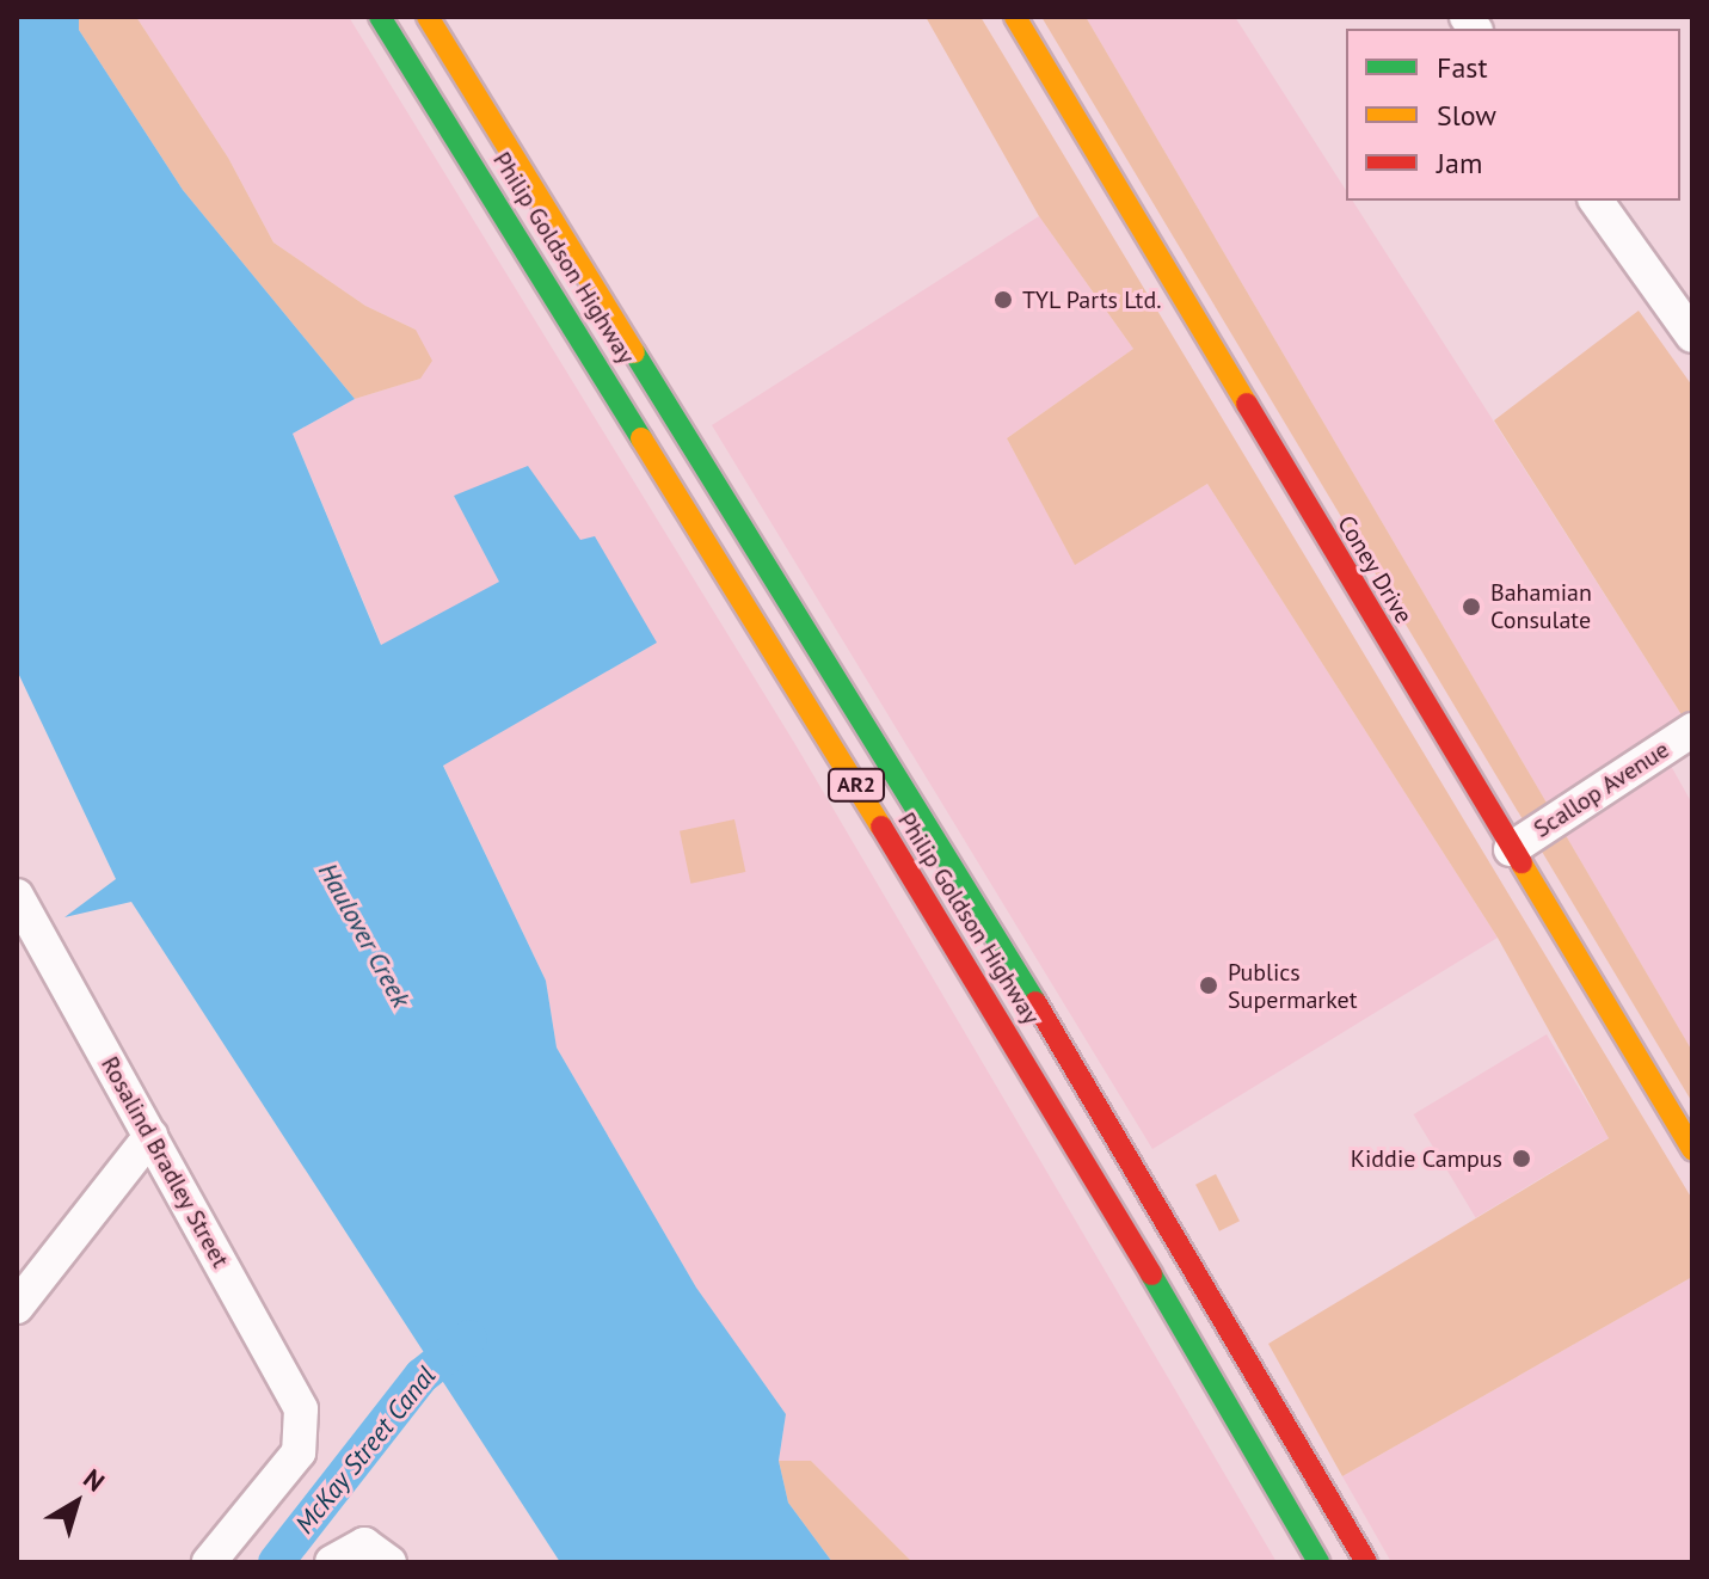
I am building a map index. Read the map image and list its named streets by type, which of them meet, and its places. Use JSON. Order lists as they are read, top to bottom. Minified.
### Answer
{"streets":{"main road":["Philip Goldson Highway","Coney Drive","AR2"],"street":["Scallop Avenue","Rosalind Bradley Street"]},"crossings":[["Coney Drive","Scallop Avenue"]],"water":["Haulover Creek","McKay Street Canal"],"places":["TYL Parts Ltd.","Bahamian Consulate","Publics Supermarket","Kiddie Campus"],"legend":["Fast","Slow","Jam"],"north":"top right"}
